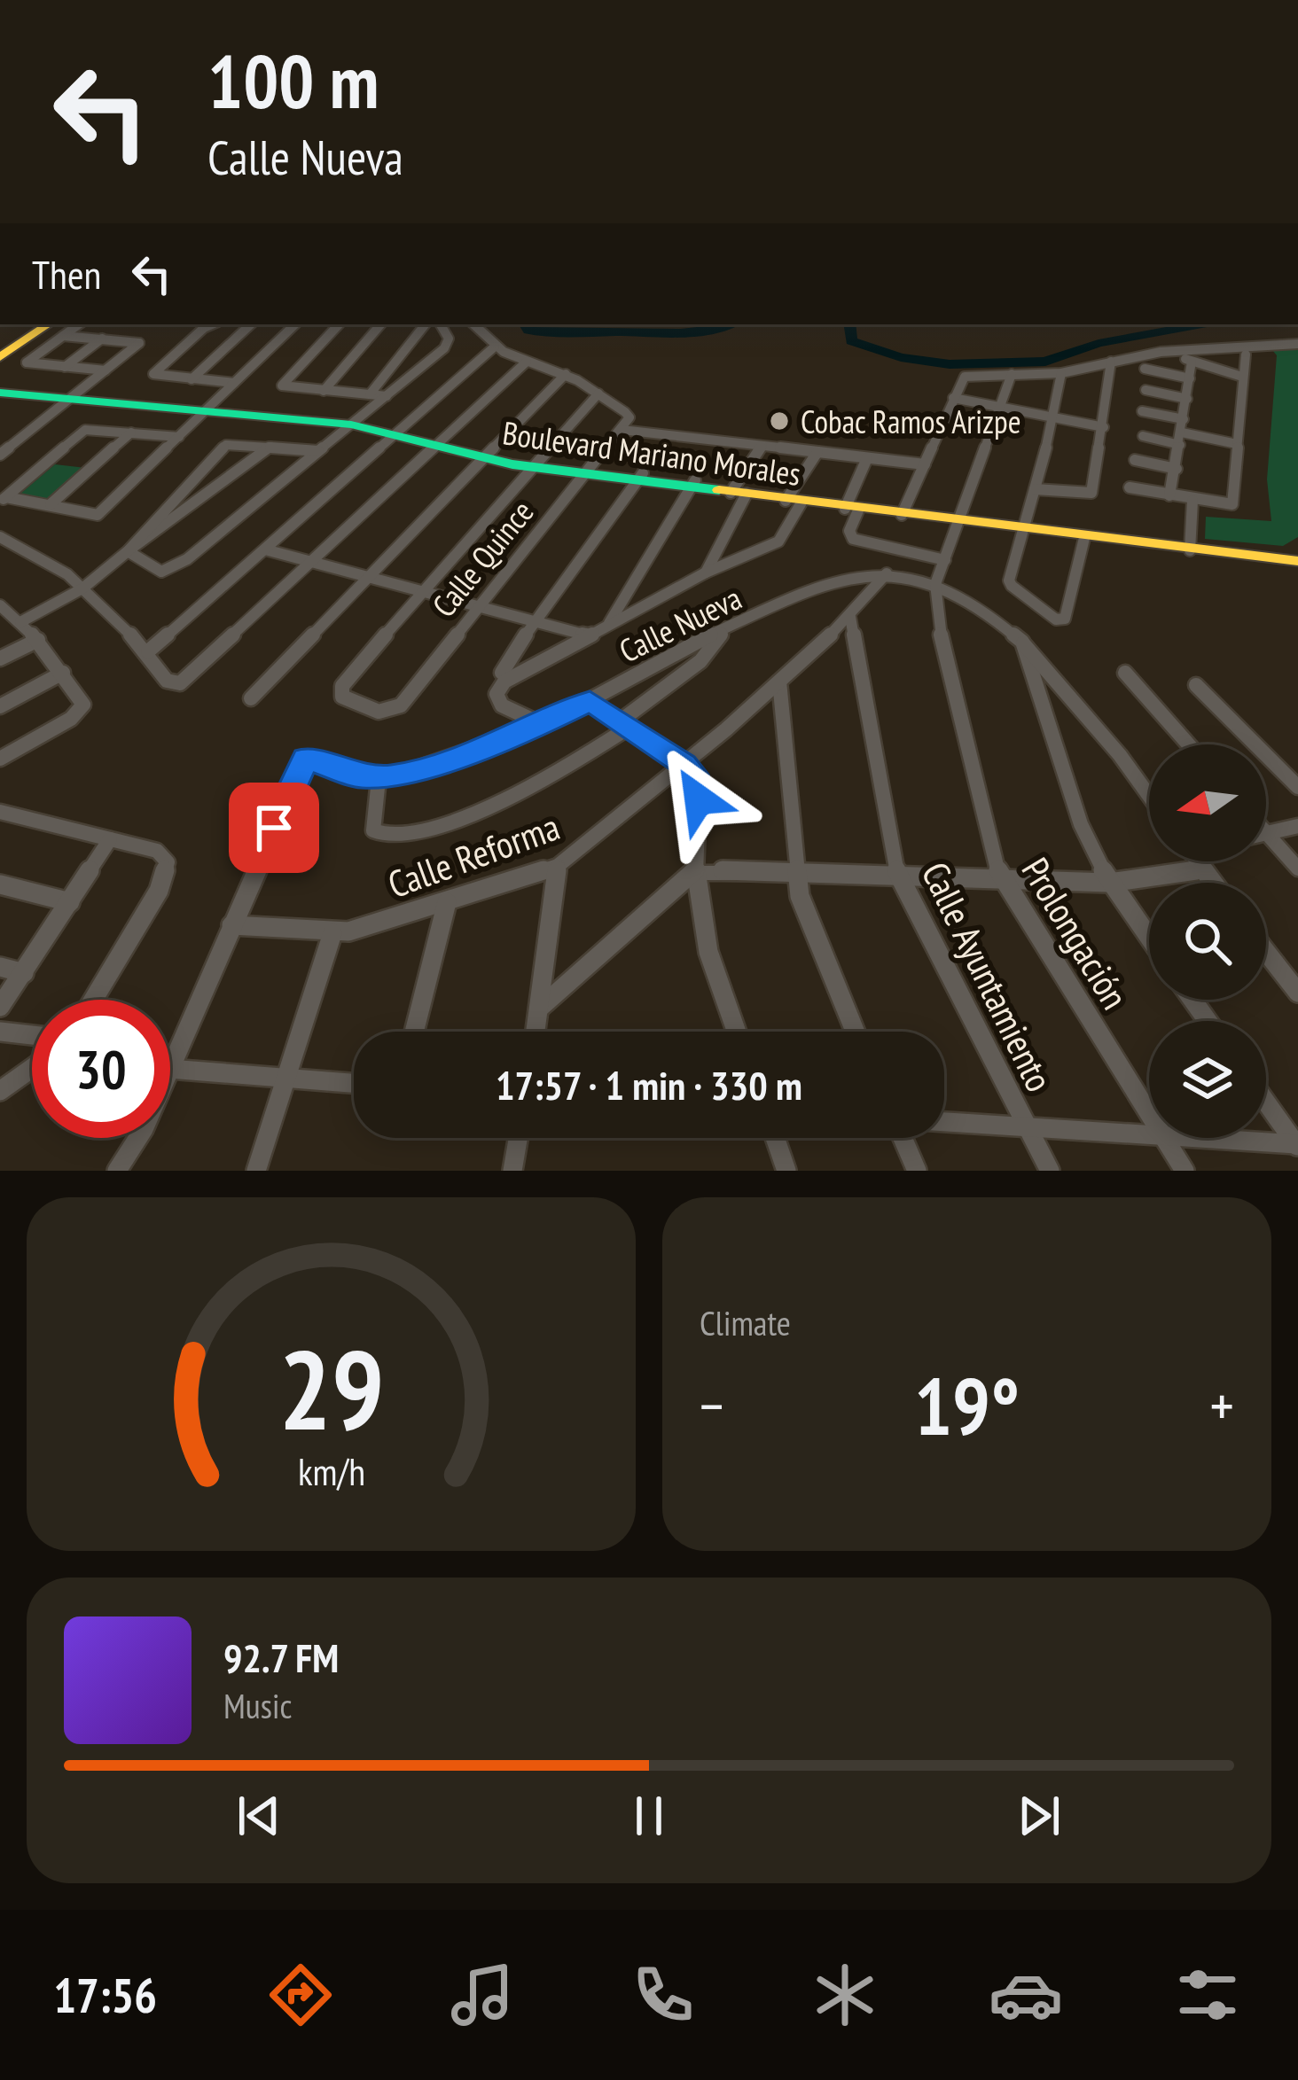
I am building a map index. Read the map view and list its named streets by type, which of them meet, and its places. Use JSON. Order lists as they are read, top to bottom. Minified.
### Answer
{"streets":{"street":["Boulevard Mariano Morales","Calle Quince","Calle Nueva","Calle Reforma","Prolongación","Calle Ayuntamiento"]},"crossings":[["Boulevard Mariano Morales","Calle Quince"],["Calle Nueva","Calle Reforma"],["Calle Nueva","Prolongación"],["Calle Reforma","Calle Ayuntamiento"]],"places":["Cobac Ramos Arizpe"],"north":"left","page":{"turn":["100 m","Calle Nueva"],"then":"Then","limit":"30","trip":"17:57 · 1 min · 330 m","tile":"Climate","heat":["−","19°","+"],"song":["92.7 FM","Music"],"tabs":"17:56","gauge":["29","km/h"]}}
